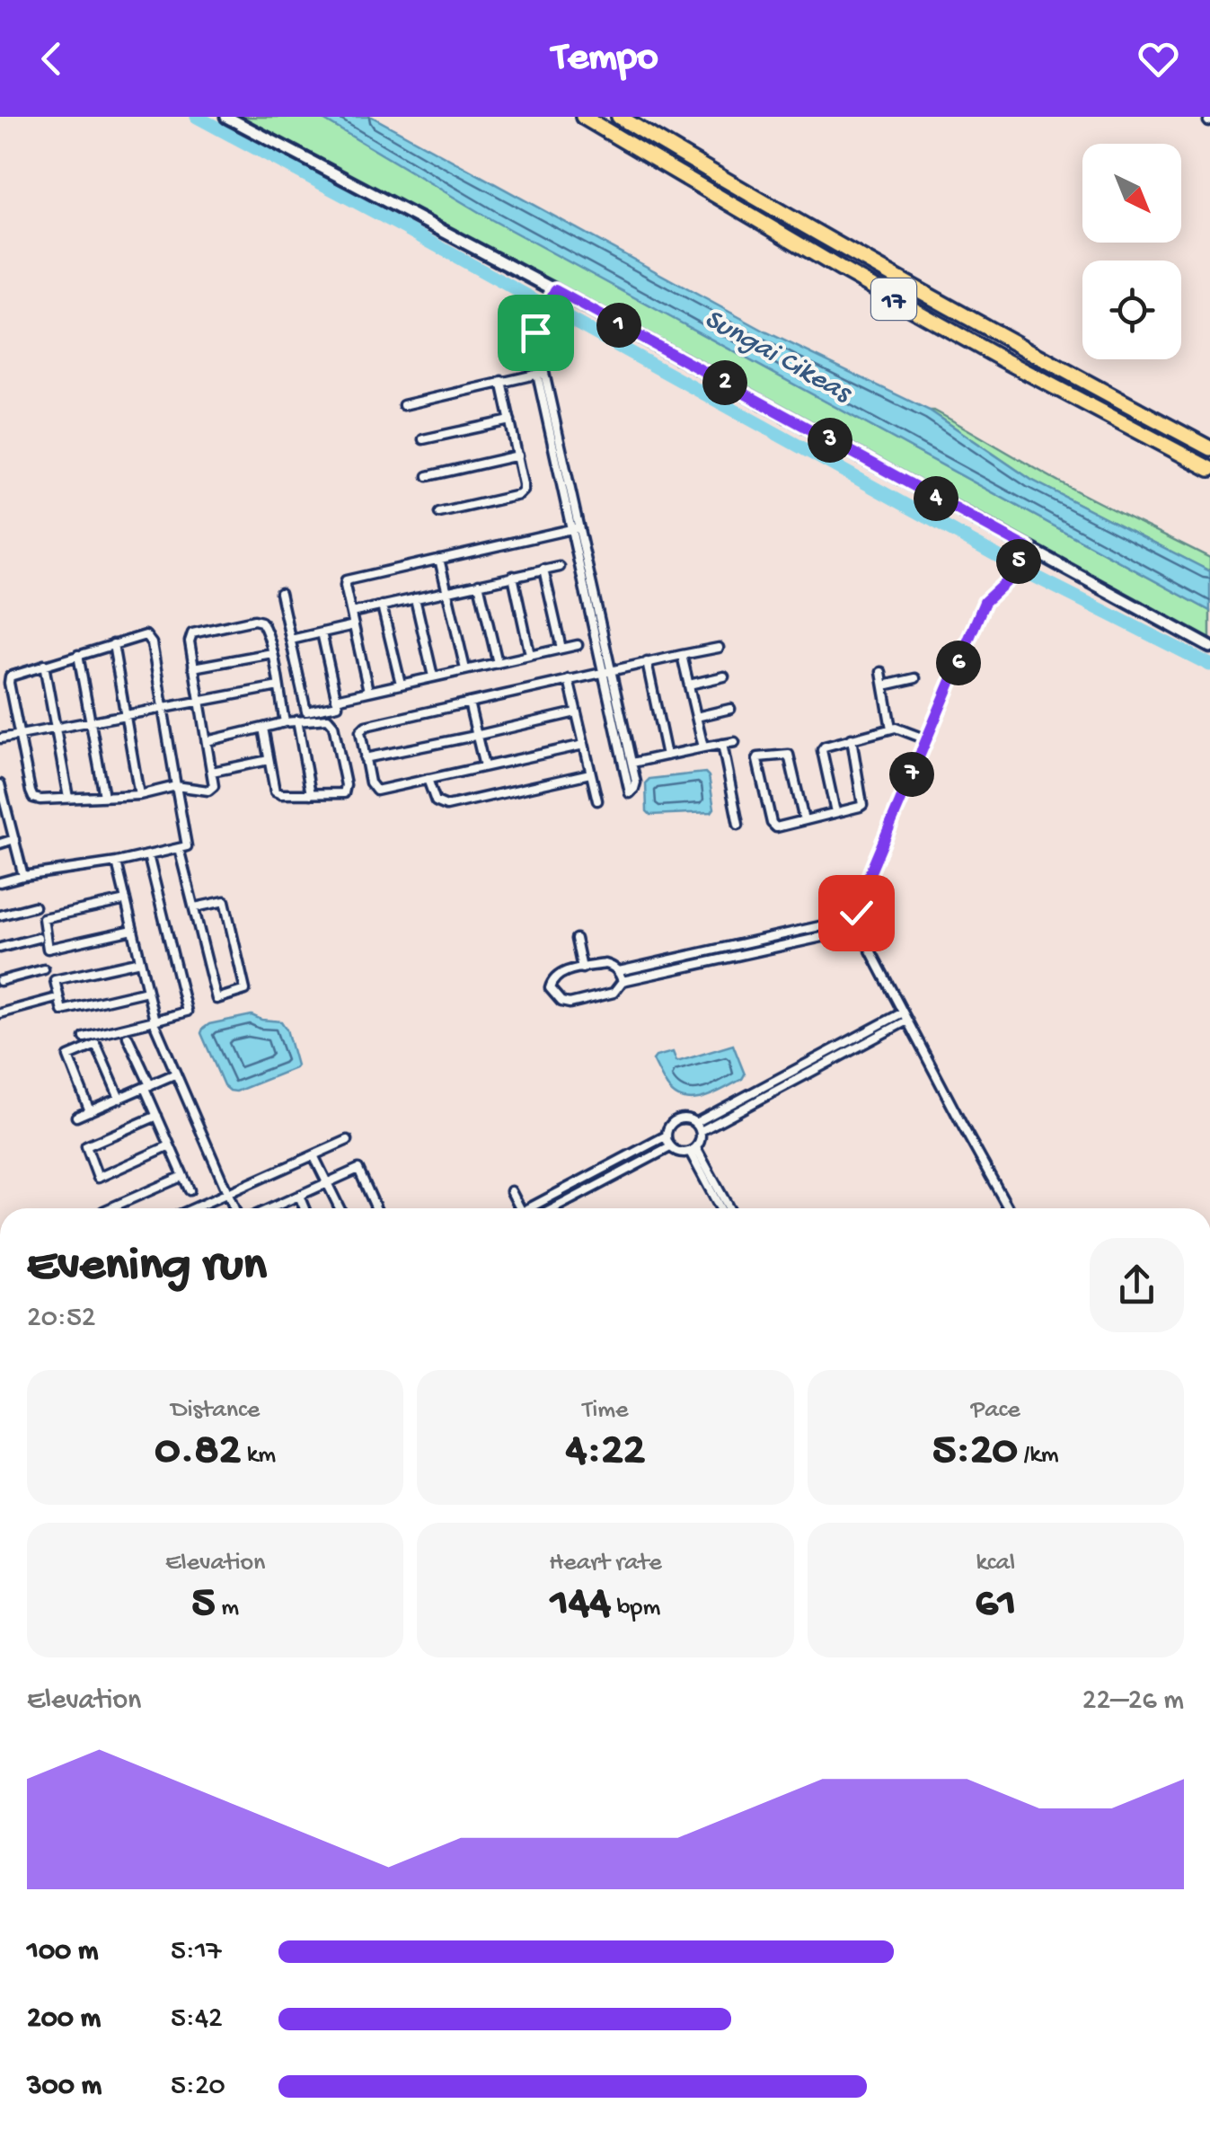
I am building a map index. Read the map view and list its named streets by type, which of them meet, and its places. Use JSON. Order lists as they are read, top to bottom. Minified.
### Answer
{"streets":{"highway":["17"]},"water":["Sungai Cikeas"],"north":"bottom right","page":{"header":"Tempo","pins":["1","2","3","4","5","6","7"],"heading":["Evening run","20:52"],"stats":[["Distance","0.82 km"],["Time","4:22"],["Pace","5:20 /km"],["Elevation","5 m"],["Heart rate","144 bpm"],["kcal","61"]],"chart":["Elevation","22–26 m"],"list":[{"name":"100 m","note":"5:17"},{"name":"200 m","note":"5:42"},{"name":"300 m","note":"5:20"}]}}
